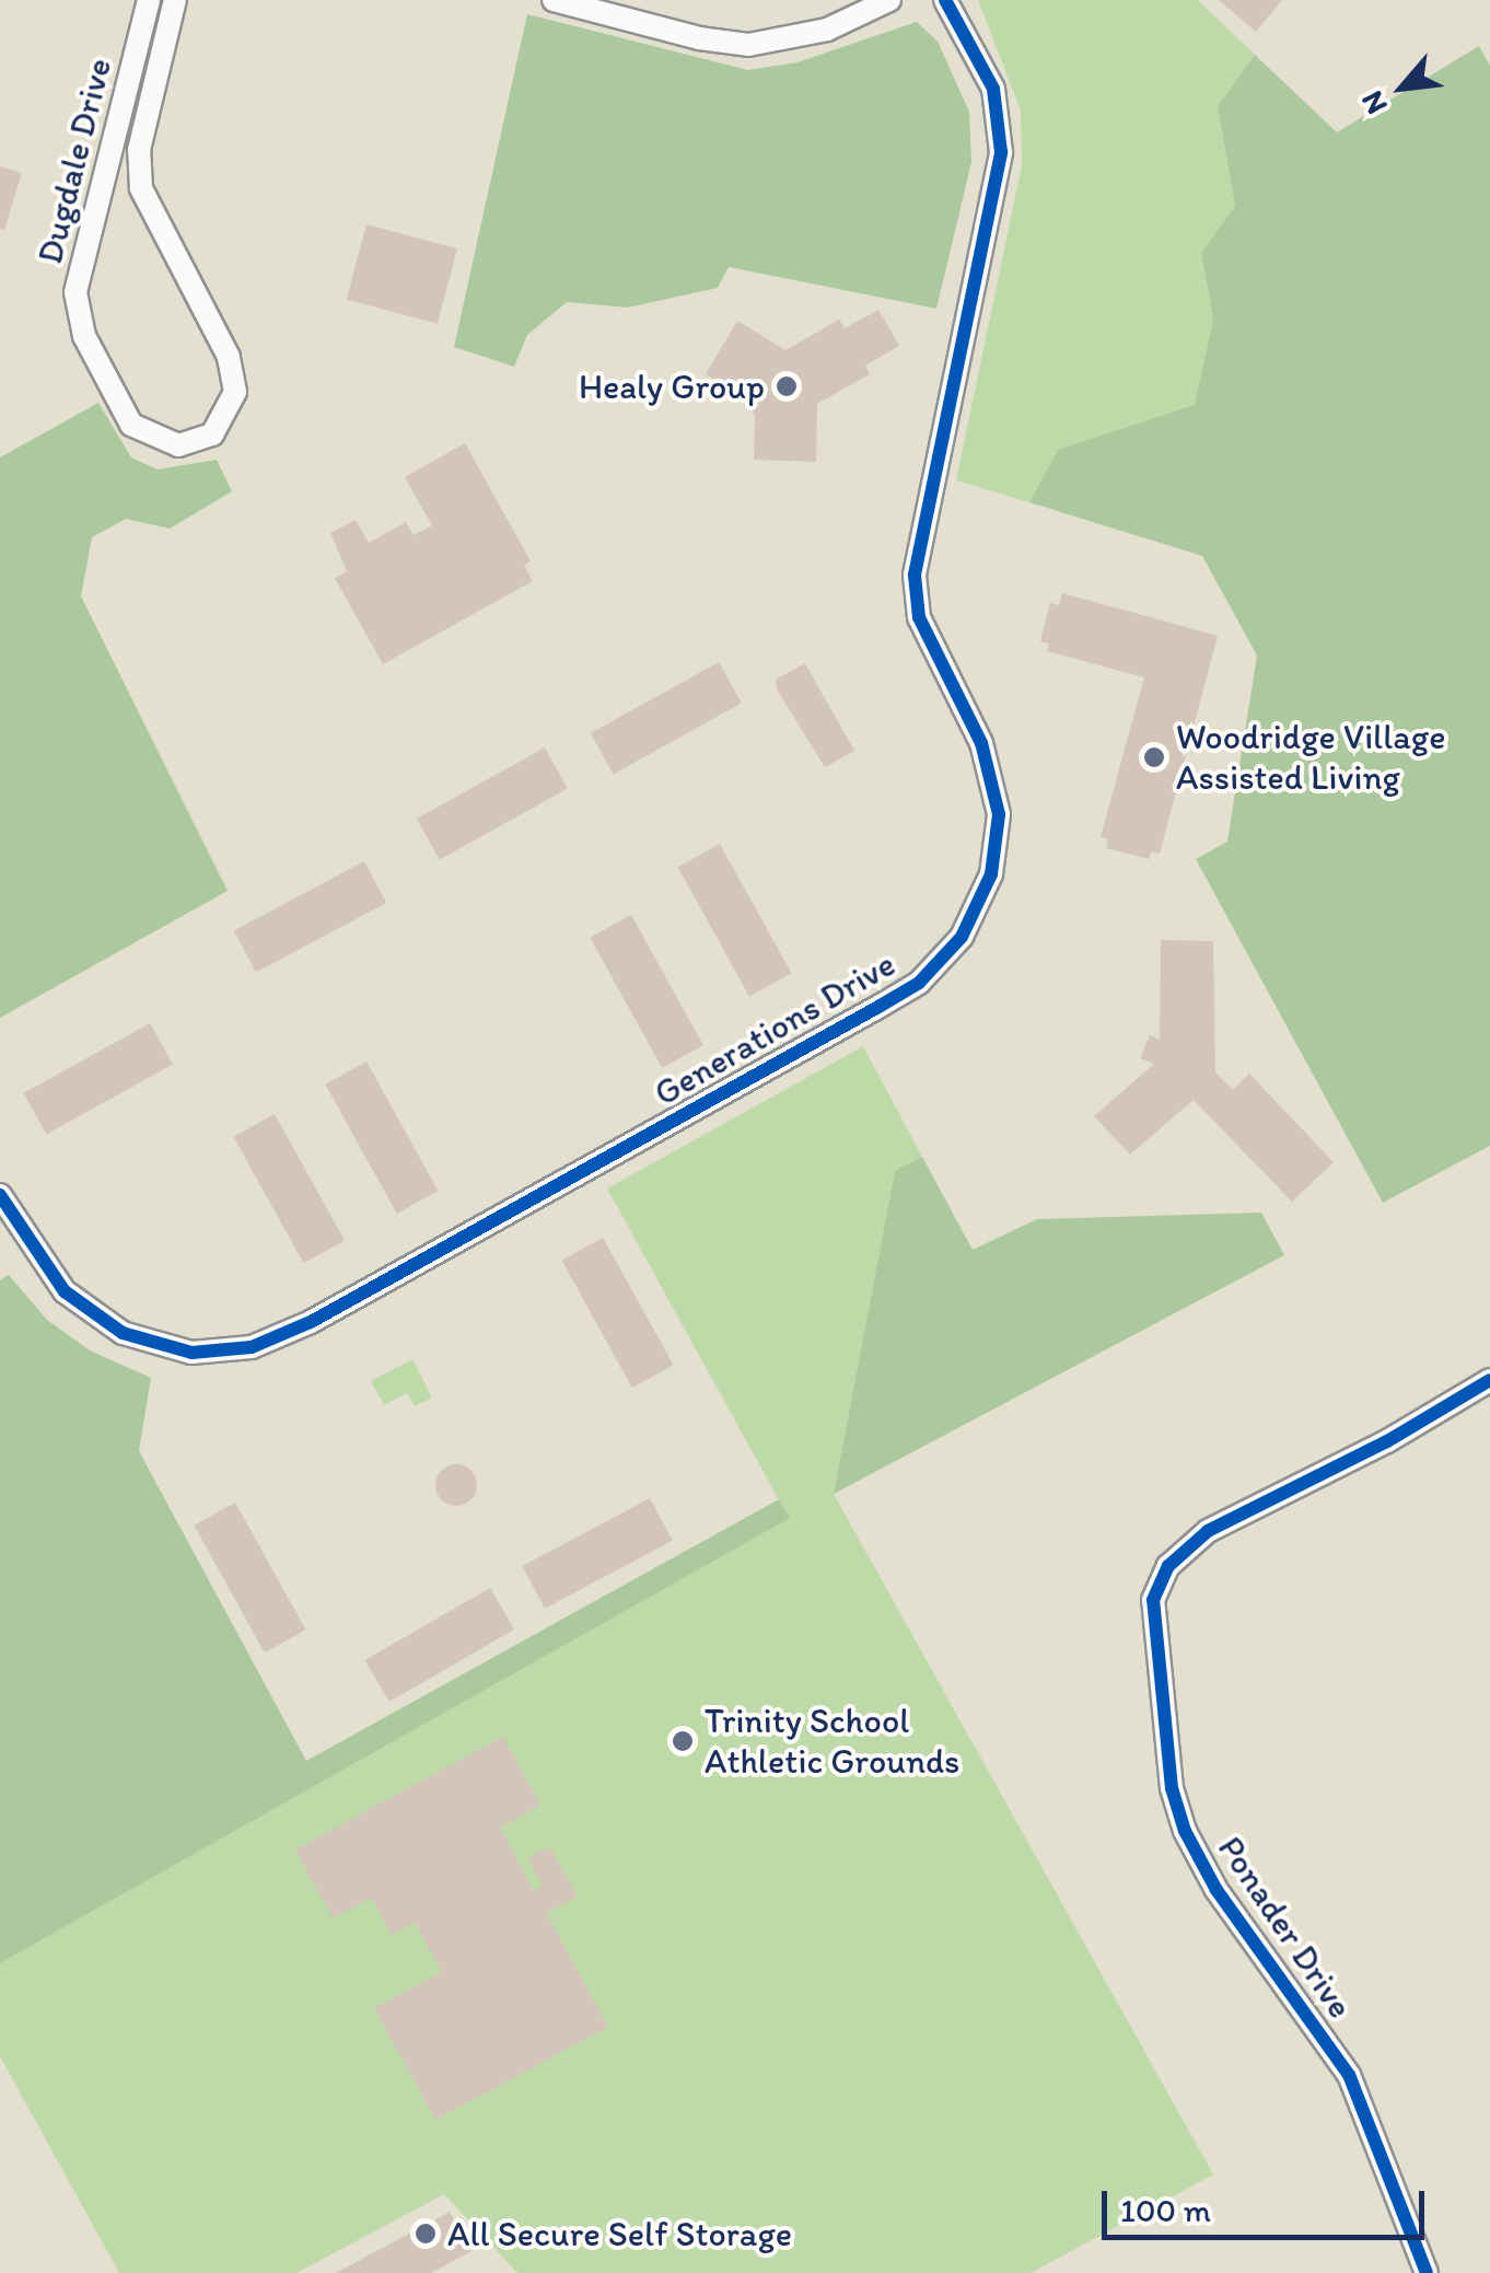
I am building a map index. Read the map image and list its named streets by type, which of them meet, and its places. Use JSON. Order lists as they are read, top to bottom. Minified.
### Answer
{"streets":{"street":["Dugdale Drive","Generations Drive","Ponader Drive"]},"places":["Healy Group","Woodridge Village Assisted Living","Trinity School Athletic Grounds","All Secure Self Storage"],"scale_bar":"100 m","north":"bottom left"}
